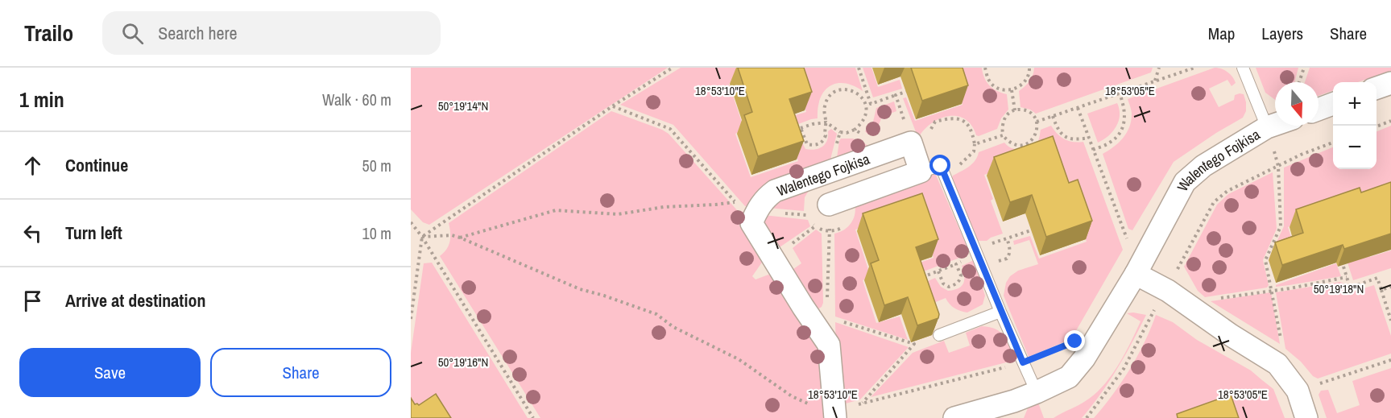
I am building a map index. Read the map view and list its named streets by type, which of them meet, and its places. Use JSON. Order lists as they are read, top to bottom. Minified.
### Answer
{"streets":{"street":["Walentego Fojkisa"]},"north":"bottom","page":{"header":"Trailo","search":"Search here","nav":["Map","Layers","Share"],"heading":["1 min","Walk · 60 m"],"map_buttons":["+","−"],"list":[["Continue","50 m"],["Turn left","10 m"],"Arrive at destination"],"buttons":["Save","Share"]},"coordinates":["18°53'10\"E","18°53'05\"E","50°19'14\"N","50°19'18\"N","50°19'16\"N"]}
